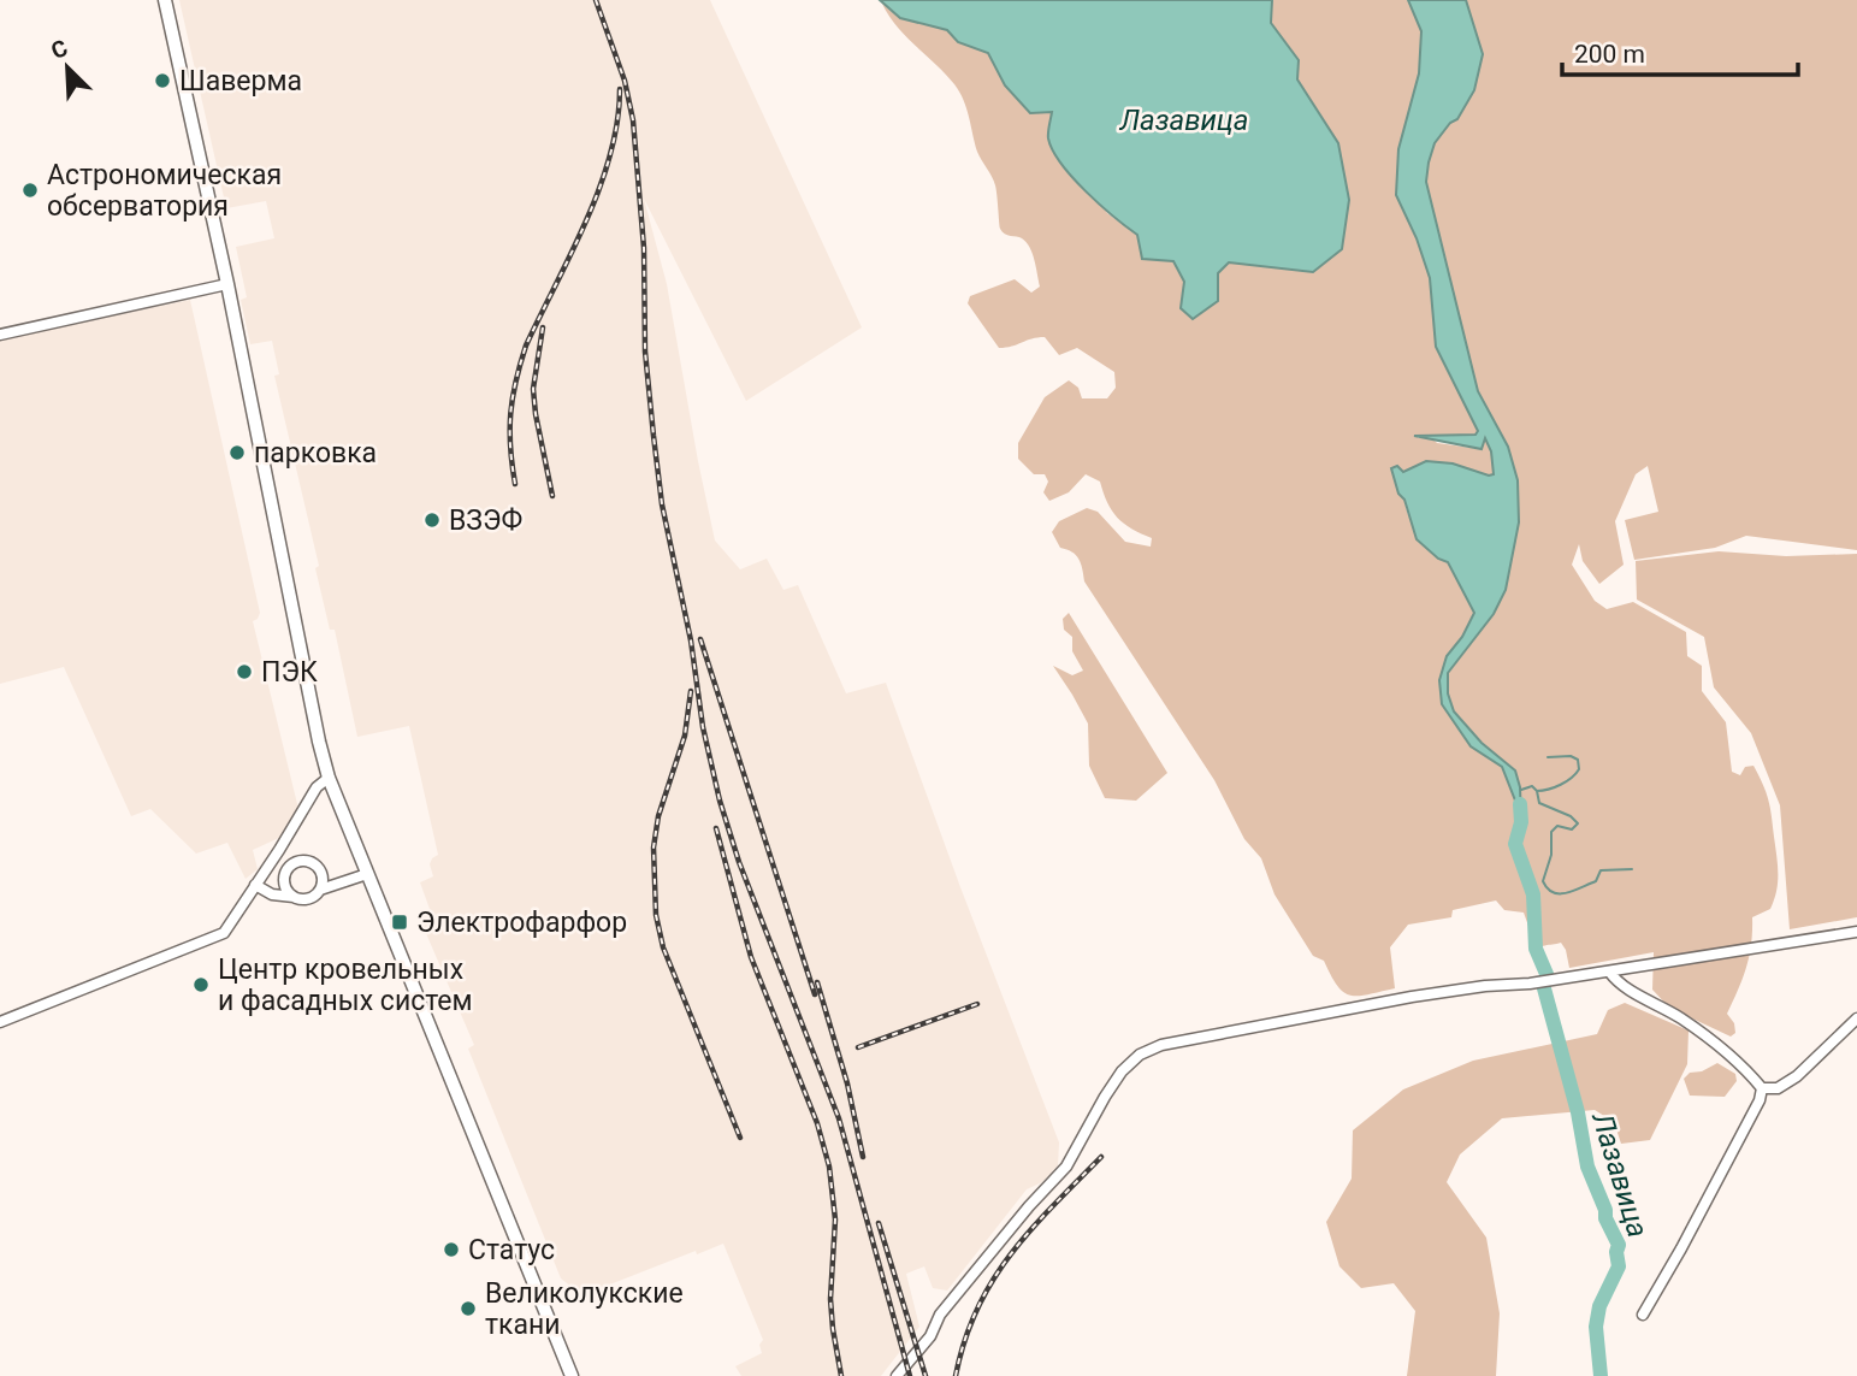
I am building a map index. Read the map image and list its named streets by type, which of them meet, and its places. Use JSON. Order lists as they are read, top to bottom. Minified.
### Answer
{"water":["Лазавица"],"places":{"other":["Шаверма","Aстрономическая обсерватория","парковка","ВЗЭФ","ПЭК","Центр кровельных и фасадных систем","Статус","Великолукские ткани"],"transit":["Электрофарфор"]},"scale_bar":"200 m","north":"top left"}
